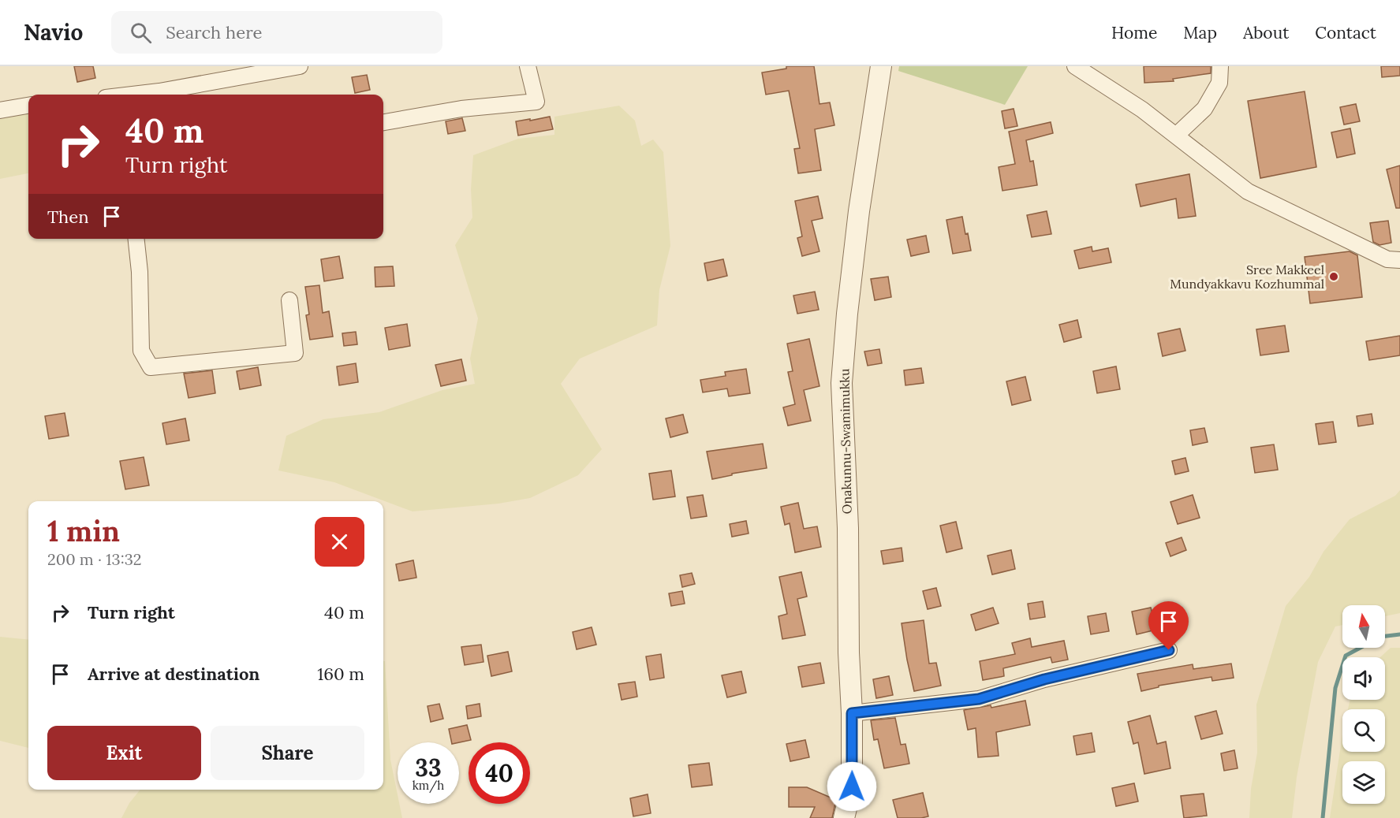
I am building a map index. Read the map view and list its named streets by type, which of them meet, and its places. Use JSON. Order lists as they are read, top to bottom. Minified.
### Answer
{"streets":{"street":["Onakunnu-Swamimukku"]},"places":["Sree Makkeel Mundyakkavu Kozhummal"],"north":"top","page":{"header":"Navio","search":"Search here","nav":["Home","Map","About","Contact"],"turn":["40 m","Turn right"],"then":"Then","heading":["1 min","200 m · 13:32"],"list":[{"name":"Turn right","value":"40 m"},{"name":"Arrive at destination","value":"160 m"}],"buttons":["Exit","Share"],"speed":"33 km/h","limit":"40"}}
